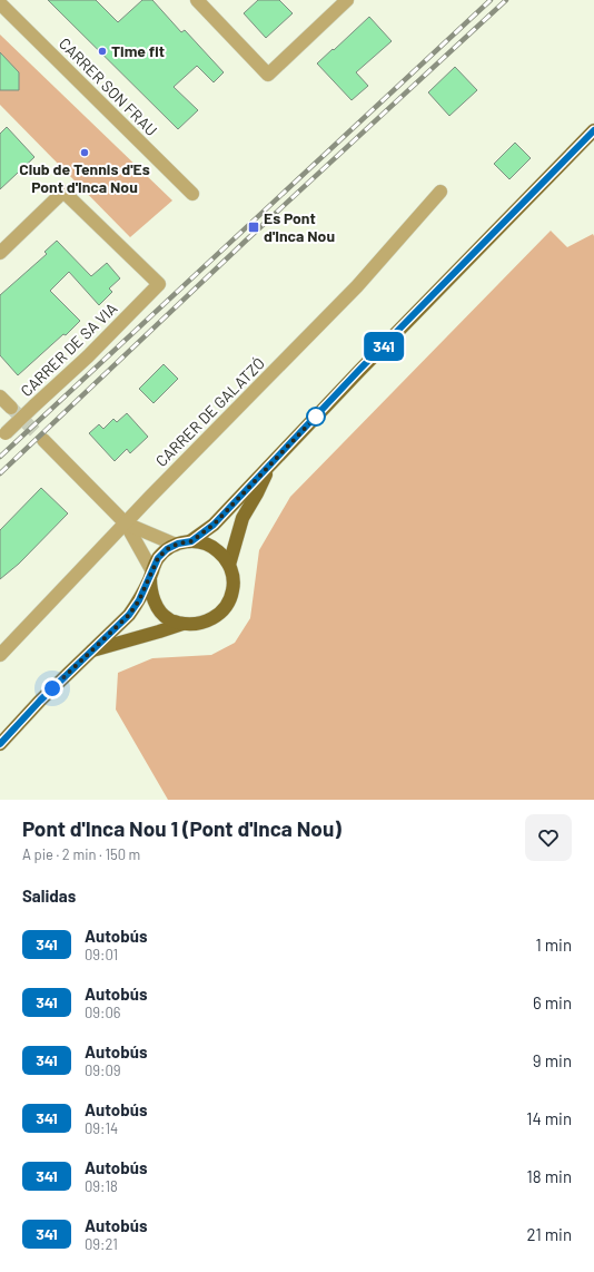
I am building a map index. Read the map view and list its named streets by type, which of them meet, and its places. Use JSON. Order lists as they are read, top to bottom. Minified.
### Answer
{"streets":{"street":["CARRER SON FRAU","CARRER DE SA VIA","CARRER DE GALATZÓ"]},"places":{"other":["Time fit","Club de Tennis d'Es Pont d'Inca Nou"],"transit":["Es Pont d'Inca Nou"]},"lines":["bus line 341"],"page":{"on_map":"341","heading":[["Pont d'Inca Nou 1 (Pont d'Inca Nou)","A pie · 2 min · 150 m"],"Salidas"],"list":[{"mark":"341","name":"Autobús","note":"09:01","value":"1 min"},{"mark":"341","name":"Autobús","note":"09:06","value":"6 min"},{"mark":"341","name":"Autobús","note":"09:09","value":"9 min"},{"mark":"341","name":"Autobús","note":"09:14","value":"14 min"},{"mark":"341","name":"Autobús","note":"09:18","value":"18 min"},{"mark":"341","name":"Autobús","note":"09:21","value":"21 min"}]}}
